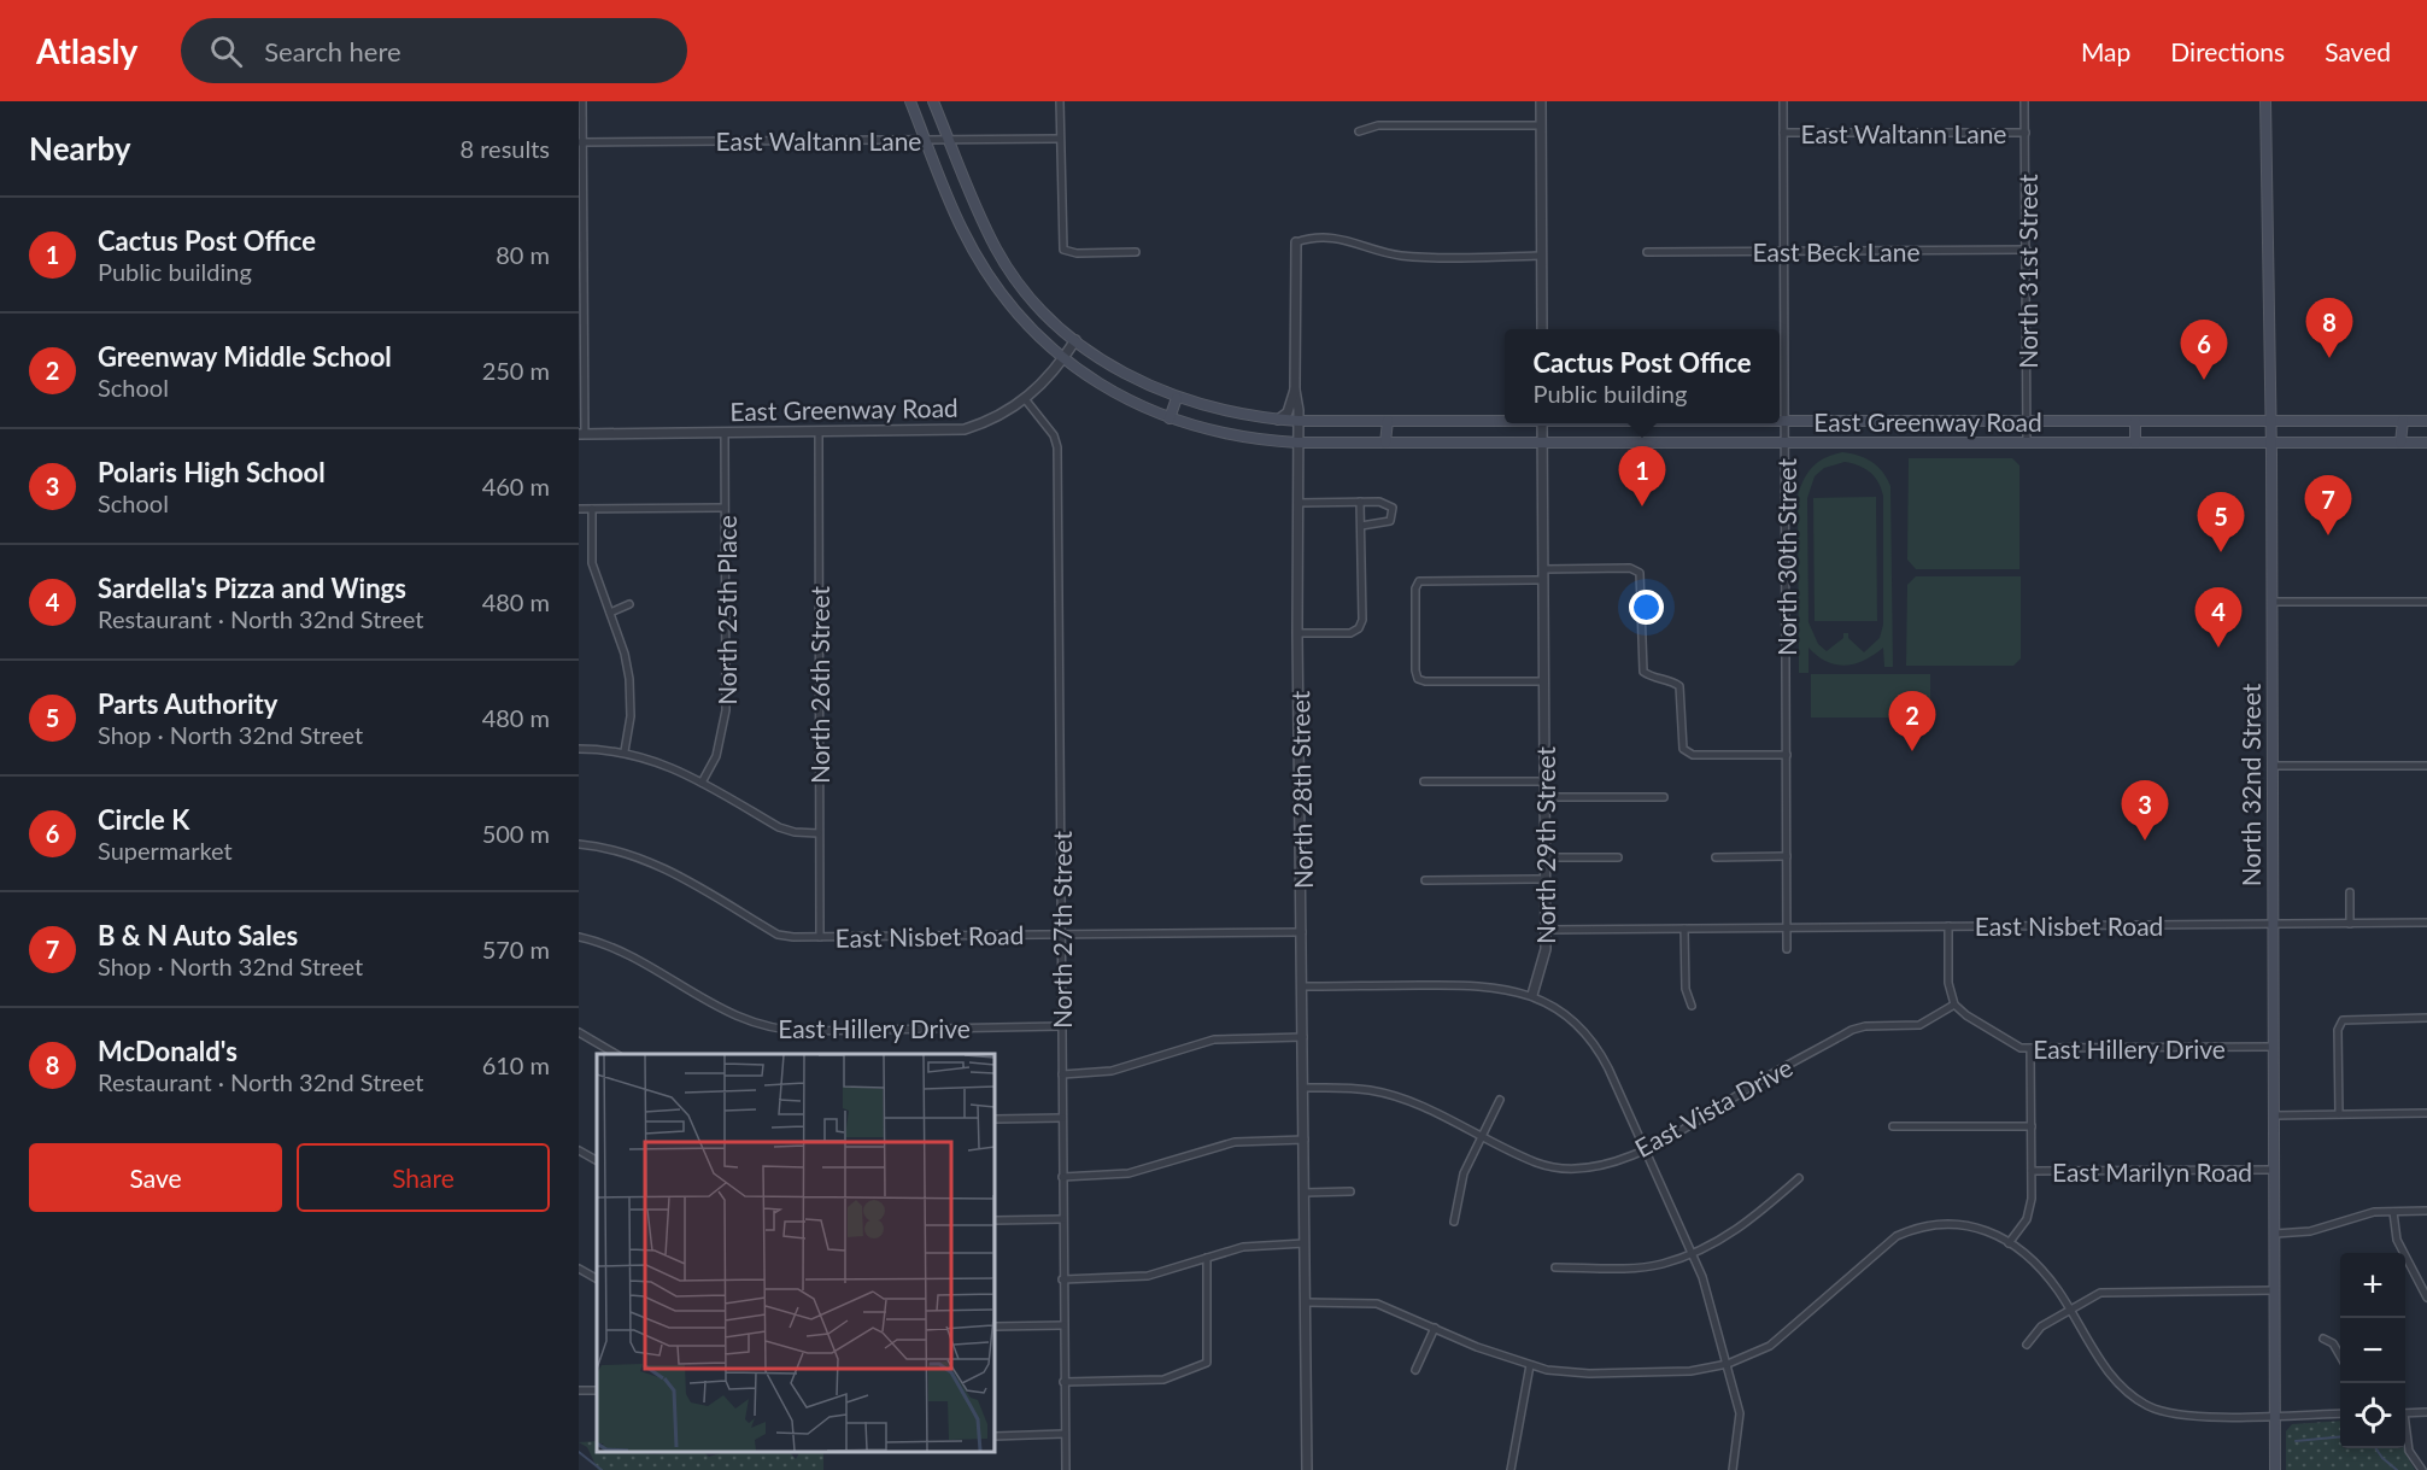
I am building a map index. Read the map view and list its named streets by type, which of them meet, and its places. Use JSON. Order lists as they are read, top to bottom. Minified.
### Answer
{"streets":{"main road":["East Greenway Road","North 32nd Street"],"street":["East Waltann Lane","East Beck Lane","North 31st Street","North 30th Street","North 25th Place","North 26th Street","North 28th Street","North 29th Street","East Nisbet Road","North 27th Street","East Hillery Drive","East Vista Drive","East Marilyn Road"]},"crossings":[["East Waltann Lane","North 31st Street"],["East Waltann Lane","East Greenway Road"],["East Waltann Lane","North 30th Street"],["East Beck Lane","North 31st Street"],["East Beck Lane","North 30th Street"],["North 31st Street","East Greenway Road"],["East Greenway Road","North 30th Street"],["East Greenway Road","North 25th Place"],["East Greenway Road","North 26th Street"],["East Greenway Road","North 32nd Street"],["East Greenway Road","North 28th Street"],["East Greenway Road","North 29th Street"],["East Greenway Road","North 27th Street"],["North 30th Street","East Nisbet Road"],["North 26th Street","East Nisbet Road"],["North 32nd Street","East Nisbet Road"],["North 32nd Street","East Hillery Drive"],["North 32nd Street","East Marilyn Road"],["North 28th Street","East Nisbet Road"],["North 28th Street","East Vista Drive"],["North 29th Street","East Nisbet Road"],["East Nisbet Road","North 27th Street"],["North 27th Street","East Hillery Drive"],["East Hillery Drive","East Vista Drive"]],"page":{"header":"Atlasly","search":"Search here","nav":["Map","Directions","Saved"],"heading":["Nearby","8 results"],"list":[{"mark":"1","name":"Cactus Post Office","note":"Public building","value":"80 m"},{"mark":"2","name":"Greenway Middle School","note":"School","value":"250 m"},{"mark":"3","name":"Polaris High School","note":"School","value":"460 m"},{"mark":"4","name":"Sardella's Pizza and Wings","note":"Restaurant · North 32nd Street","value":"480 m"},{"mark":"5","name":"Parts Authority","note":"Shop · North 32nd Street","value":"480 m"},{"mark":"6","name":"Circle K","note":"Supermarket","value":"500 m"},{"mark":"7","name":"B & N Auto Sales","note":"Shop · North 32nd Street","value":"570 m"},{"mark":"8","name":"McDonald's","note":"Restaurant · North 32nd Street","value":"610 m"}],"pins":["8","6","1","7","5","4","2","3"],"popup":["Cactus Post Office","Public building"],"buttons":["Save","Share"],"map_buttons":["+","−"]}}
